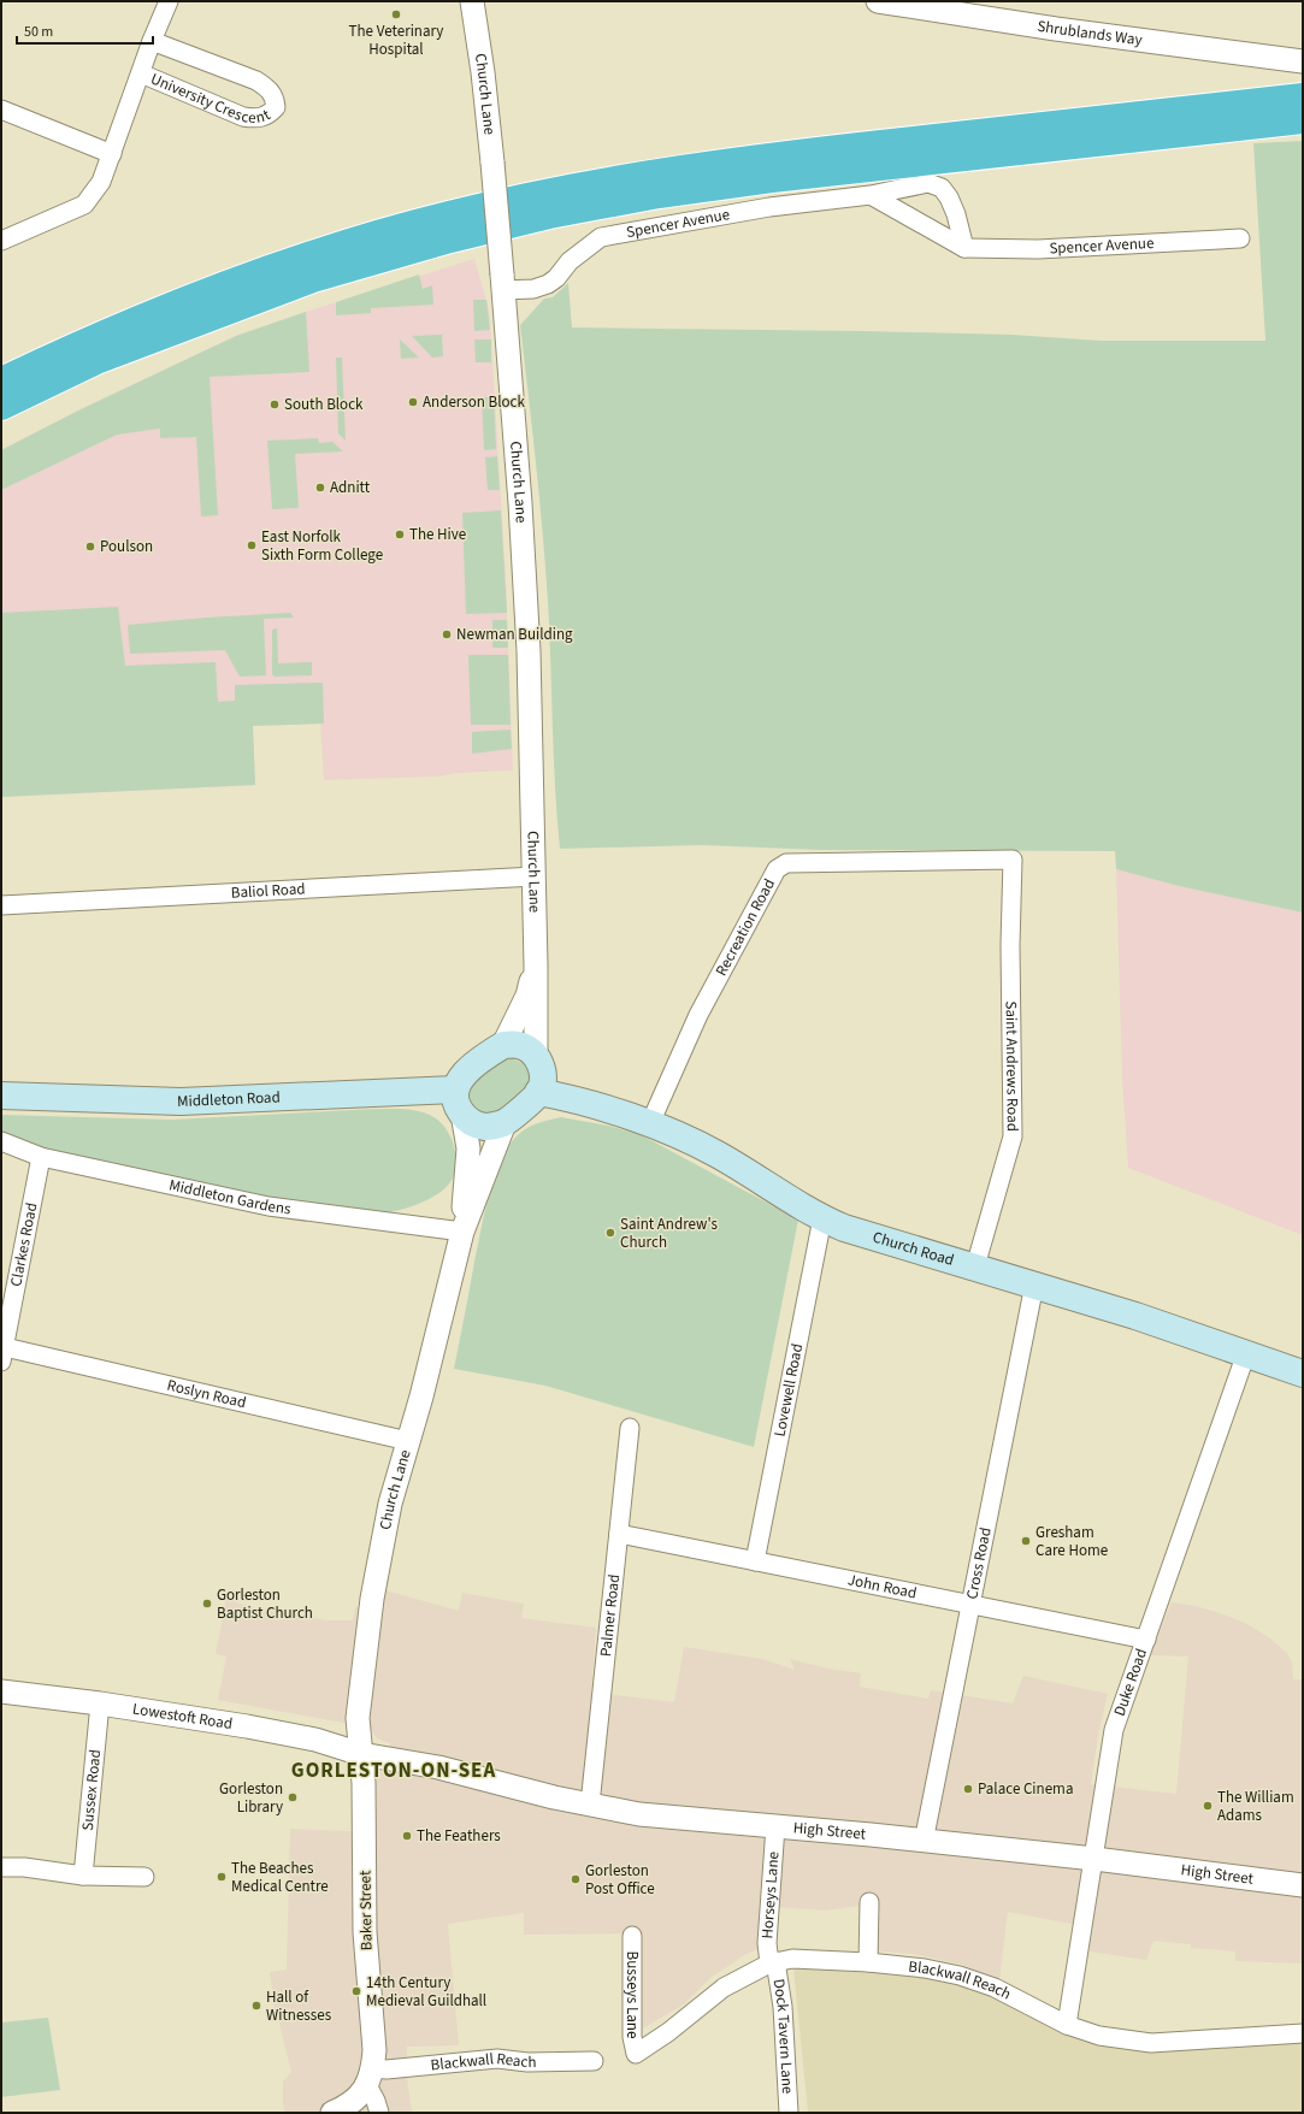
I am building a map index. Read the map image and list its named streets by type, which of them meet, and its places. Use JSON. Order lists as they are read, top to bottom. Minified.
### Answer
{"streets":{"main road":["Church Lane","Middleton Road","Church Road"],"street":["Shrublands Way","University Crescent","Spencer Avenue","Baliol Road","Recreation Road","Saint Andrews Road","Middleton Gardens","Clarkes Road","Lovewell Road","Roslyn Road","Cross Road","John Road","Palmer Road","Duke Road","Lowestoft Road","Sussex Road","High Street","Horseys Lane","Baker Street","Blackwall Reach","Busseys Lane","Dock Tavern Lane"]},"crossings":[["Church Lane","Spencer Avenue"],["Church Lane","Baliol Road"],["Church Lane","Middleton Road"],["Church Lane","Middleton Gardens"],["Church Lane","Church Road"],["Church Lane","Roslyn Road"],["Church Lane","Lowestoft Road"],["Church Lane","High Street"],["Church Lane","Baker Street"],["Recreation Road","Saint Andrews Road"],["Recreation Road","Church Road"],["Saint Andrews Road","Church Road"],["Middleton Road","Church Road"],["Middleton Gardens","Clarkes Road"],["Clarkes Road","Roslyn Road"],["Church Road","Lovewell Road"],["Church Road","Cross Road"],["Church Road","Duke Road"],["Lovewell Road","John Road"],["Cross Road","John Road"],["Cross Road","High Street"],["John Road","Palmer Road"],["John Road","Duke Road"],["Palmer Road","High Street"],["Duke Road","High Street"],["Duke Road","Blackwall Reach"],["Lowestoft Road","Sussex Road"],["Lowestoft Road","High Street"],["Lowestoft Road","Baker Street"],["High Street","Horseys Lane"],["High Street","Baker Street"],["Horseys Lane","Blackwall Reach"],["Horseys Lane","Dock Tavern Lane"],["Baker Street","Blackwall Reach"],["Blackwall Reach","Busseys Lane"],["Blackwall Reach","Dock Tavern Lane"]],"districts":["GORLESTON-ON-SEA"],"places":["The Veterinary Hospital","Anderson Block","South Block","Adnitt","The Hive","East Norfolk Sixth Form College","Poulson","Newman Building","Saint Andrew's Church","Gresham Care Home","Gorleston Baptist Church","Palace Cinema","Gorleston Library","The William Adams","The Feathers","The Beaches Medical Centre","Gorleston Post Office","14th Century Medieval Guildhall","Hall of Witnesses"],"scale_bar":"50 m"}
